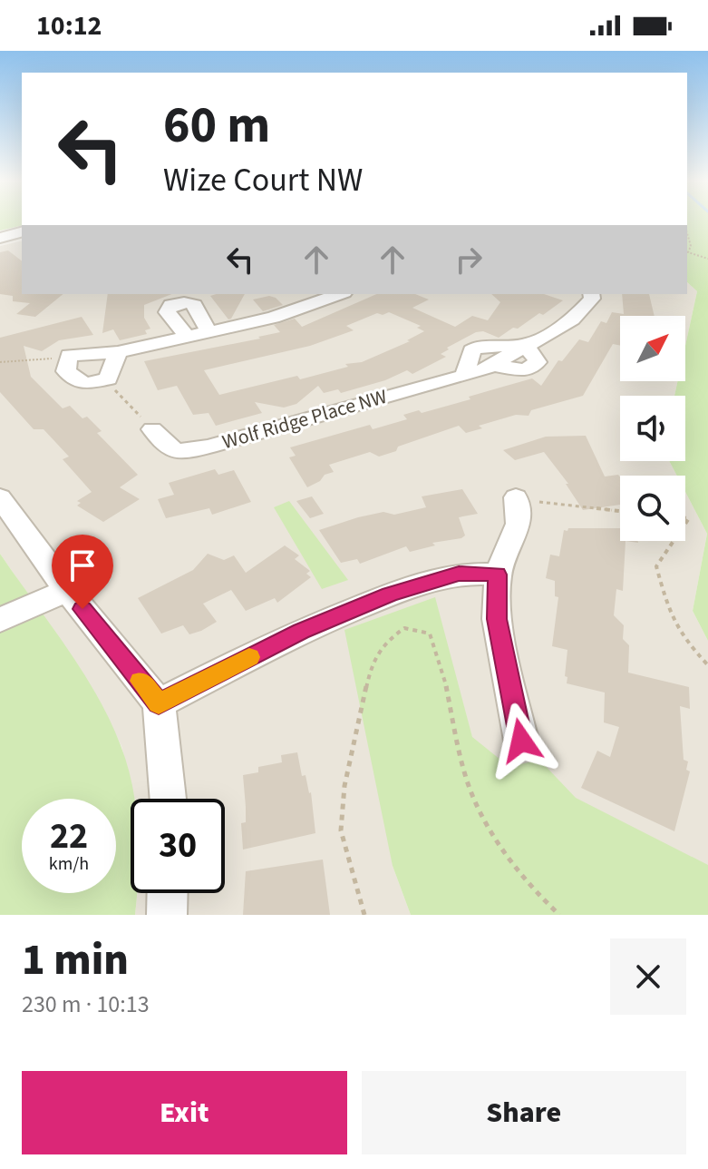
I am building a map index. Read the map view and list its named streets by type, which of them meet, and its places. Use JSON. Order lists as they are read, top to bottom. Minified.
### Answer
{"streets":{"street":["Wolf Ridge Place NW"]},"north":"top right","page":{"status":"10:12","turn":["60 m","Wize Court NW"],"speed":"22 km/h","limit":"30","heading":["1 min","230 m · 10:13"],"buttons":["Exit","Share"]}}
